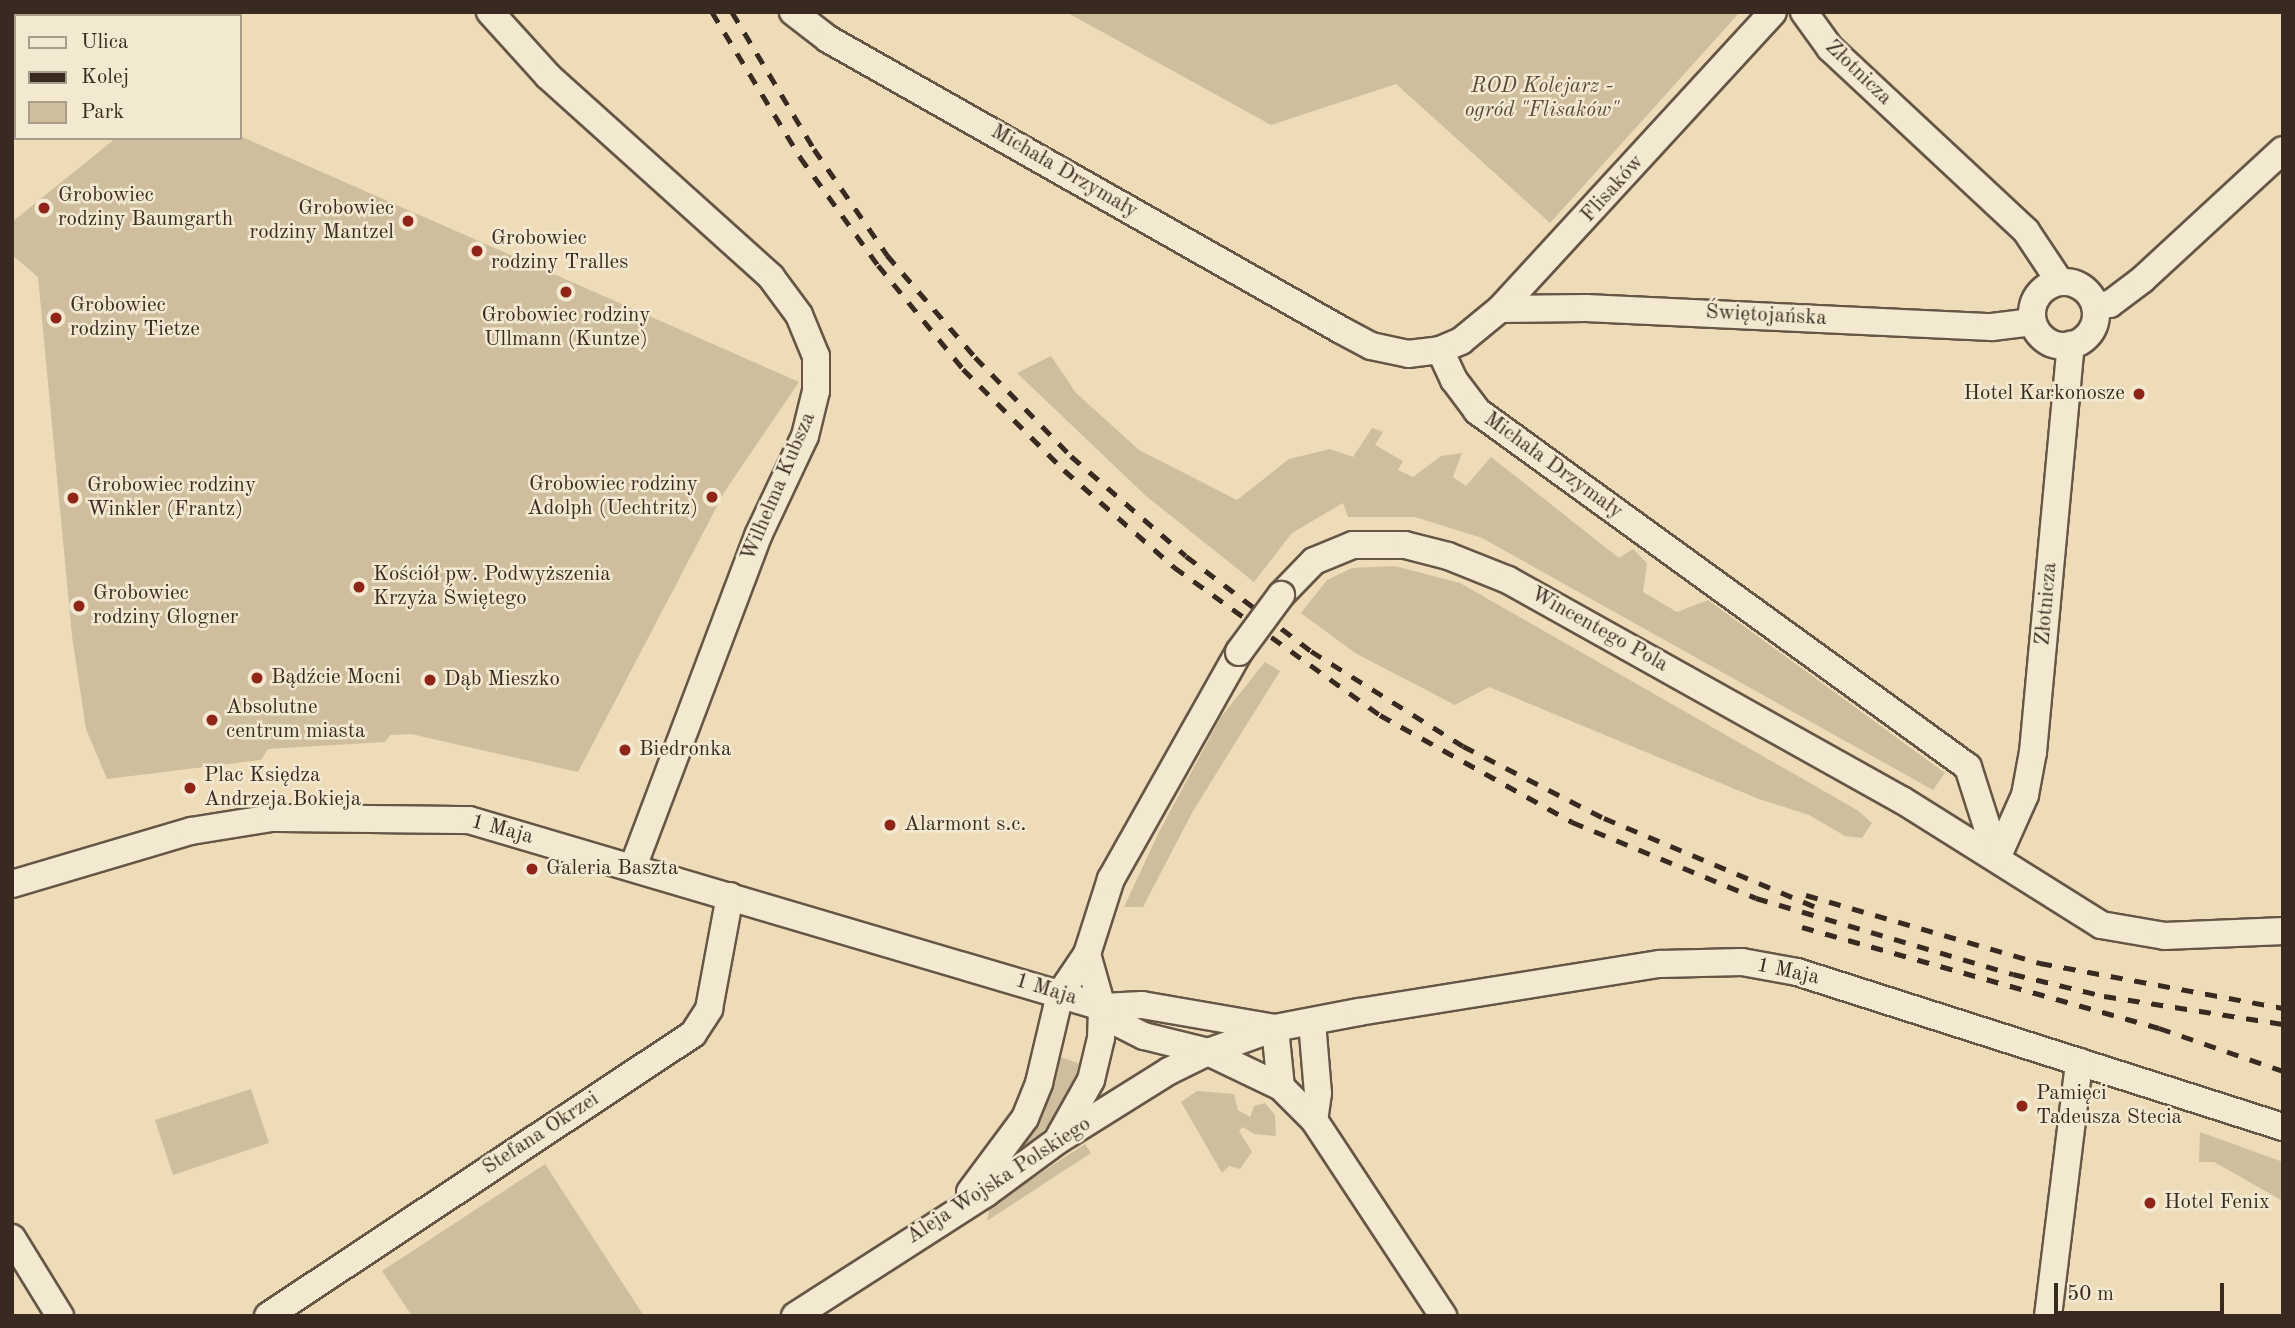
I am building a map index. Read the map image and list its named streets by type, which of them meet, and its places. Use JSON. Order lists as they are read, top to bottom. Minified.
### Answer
{"streets":{"street":["Złotnicza","Michała Drzymały","Flisaków","Świętojańska","Wilhelma Kubsza","Wincentego Pola","1 Maja","Stefana Okrzei","Aleja Wojska Polskiego"]},"crossings":[["Złotnicza","Michała Drzymały"],["Złotnicza","Świętojańska"],["Złotnicza","Wincentego Pola"],["Michała Drzymały","Flisaków"],["Michała Drzymały","Wincentego Pola"],["Flisaków","Świętojańska"],["Wilhelma Kubsza","1 Maja"],["Wincentego Pola","1 Maja"],["Wincentego Pola","Aleja Wojska Polskiego"],["1 Maja","Stefana Okrzei"],["1 Maja","Aleja Wojska Polskiego"]],"parks":["ROD Kolejarz - ogród \"Flisaków\""],"places":["Grobowiec rodziny Baumgarth","Grobowiec rodziny Mantzel","Grobowiec rodziny Tralles","Grobowiec rodziny Ullmann (Kuntze)","Grobowiec rodziny Tietze","Hotel Karkonosze","Grobowiec rodziny Adolph (Uechtritz)","Grobowiec rodziny Winkler (Frantz)","Kościół pw. Podwyższenia Krzyża Świętego","Grobowiec rodziny Glogner","Bądźcie Mocni","Dąb Mieszko","Absolutne centrum miasta","Biedronka","Plac Księdza Andrzeja Bokieja","Alarmont s.c.","Galeria Baszta","Pamięci Tadeusza Stecia","Hotel Fenix"],"legend":["Ulica","Kolej","Park"],"scale_bar":"50 m"}
